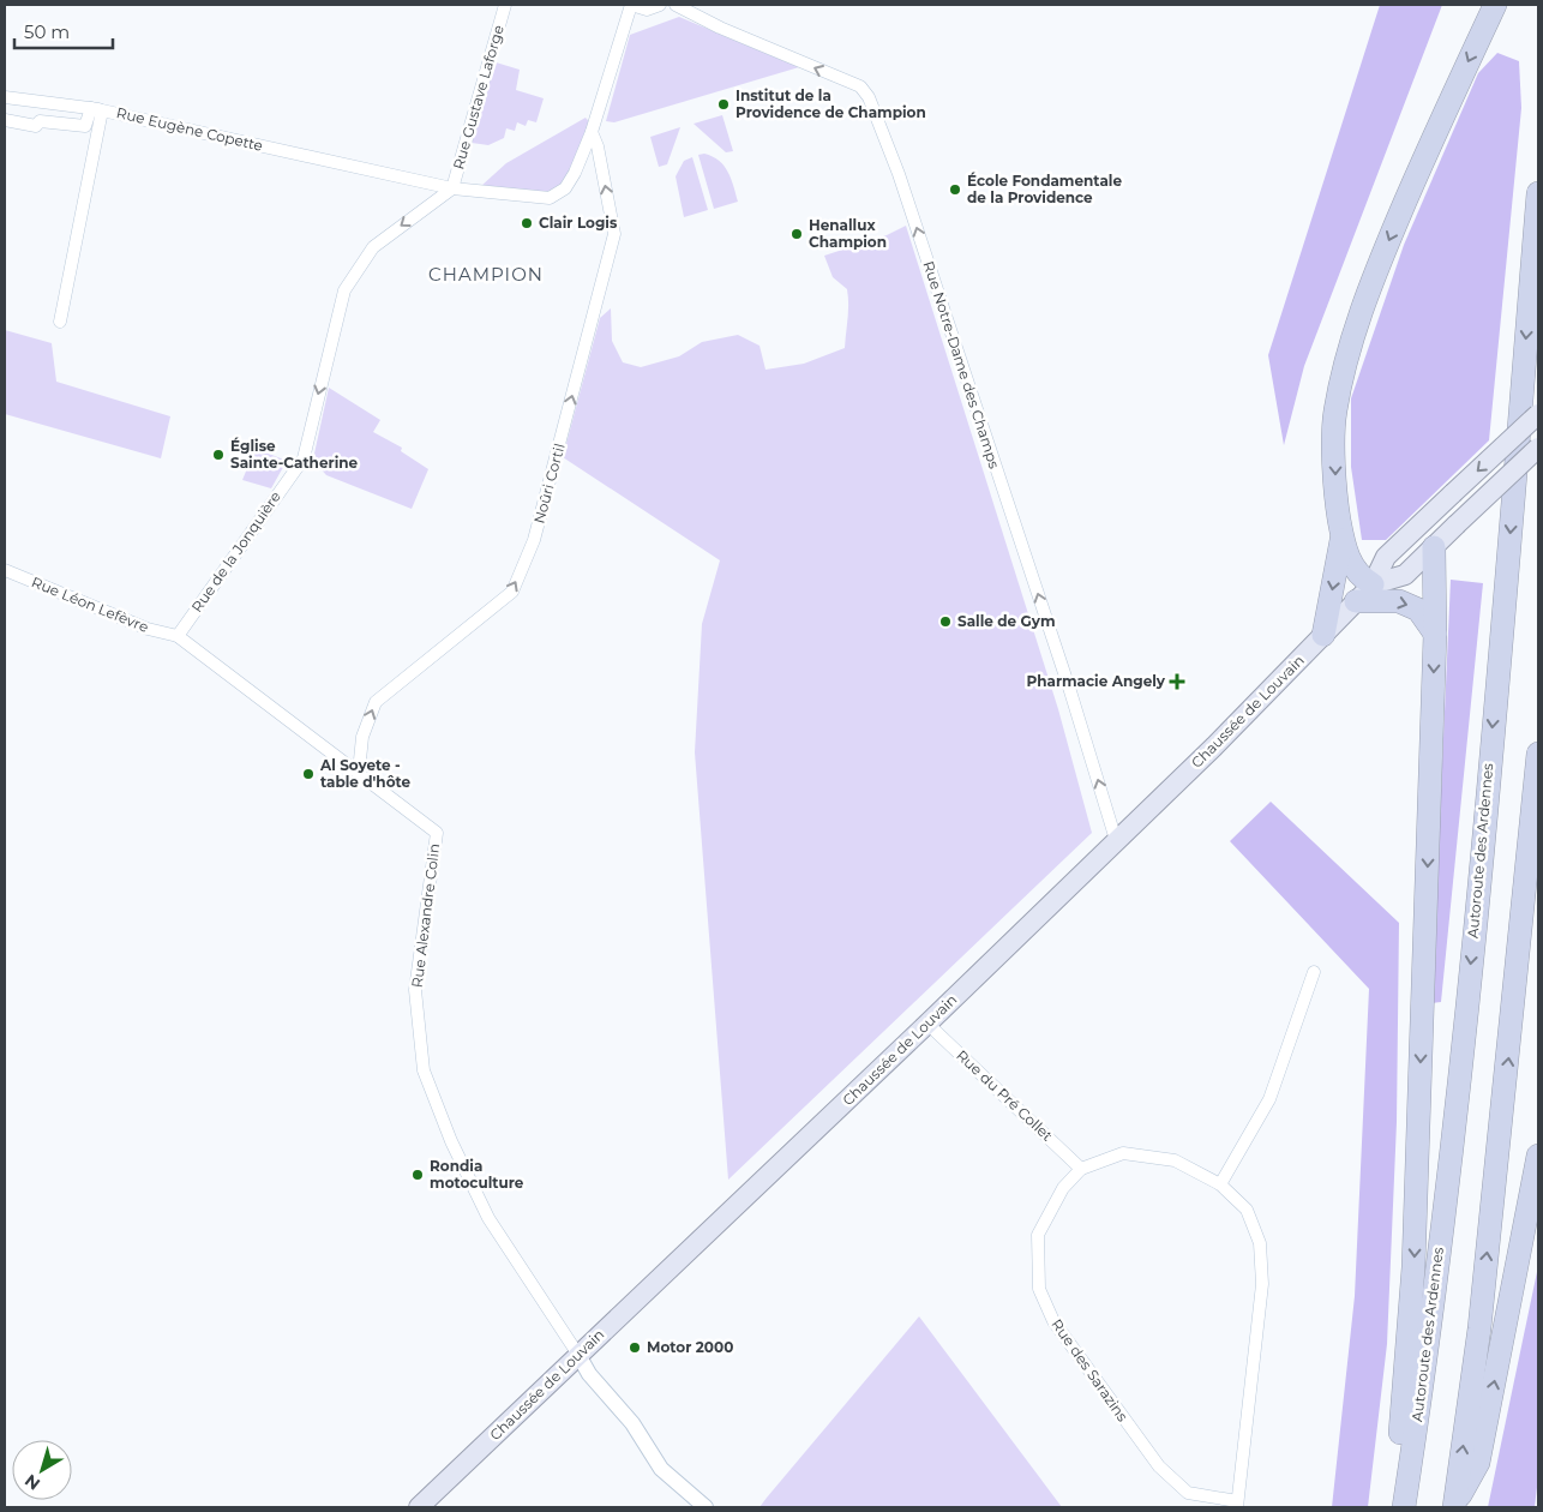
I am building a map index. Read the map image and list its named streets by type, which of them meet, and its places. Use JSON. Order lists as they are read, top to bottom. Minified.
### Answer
{"streets":{"highway":["Autoroute des Ardennes"],"main road":["Chaussée de Louvain"],"street":["Rue Gustave Laforge","Rue Eugène Copette","Rue Notre-Dame des Champs","Noûri Cortil","Rue de la Jonquière","Rue Léon Lefèvre","Rue Alexandre Colin","Rue du Pré Collet","Rue des Sarazins"]},"crossings":[["Rue Gustave Laforge","Rue Eugène Copette"],["Rue Gustave Laforge","Rue de la Jonquière"],["Rue Eugène Copette","Rue de la Jonquière"],["Rue Notre-Dame des Champs","Chaussée de Louvain"],["Noûri Cortil","Rue Alexandre Colin"],["Rue de la Jonquière","Rue Léon Lefèvre"],["Rue de la Jonquière","Rue Alexandre Colin"],["Rue Léon Lefèvre","Rue Alexandre Colin"],["Chaussée de Louvain","Rue Alexandre Colin"],["Chaussée de Louvain","Rue du Pré Collet"],["Rue du Pré Collet","Rue des Sarazins"]],"one_way":["Rue Notre-Dame des Champs","Noûri Cortil","Rue de la Jonquière"],"districts":["CHAMPION"],"places":{"other":["Institut de la Providence de Champion","École Fondamentale de la Providence","Clair Logis","Henallux Champion","Église Sainte-Catherine","Salle de Gym","Al Soyete - table d'hôte","Rondia motoculture","Motor 2000"],"health":["Pharmacie Angely"]},"scale_bar":"50 m","north":"bottom left"}
